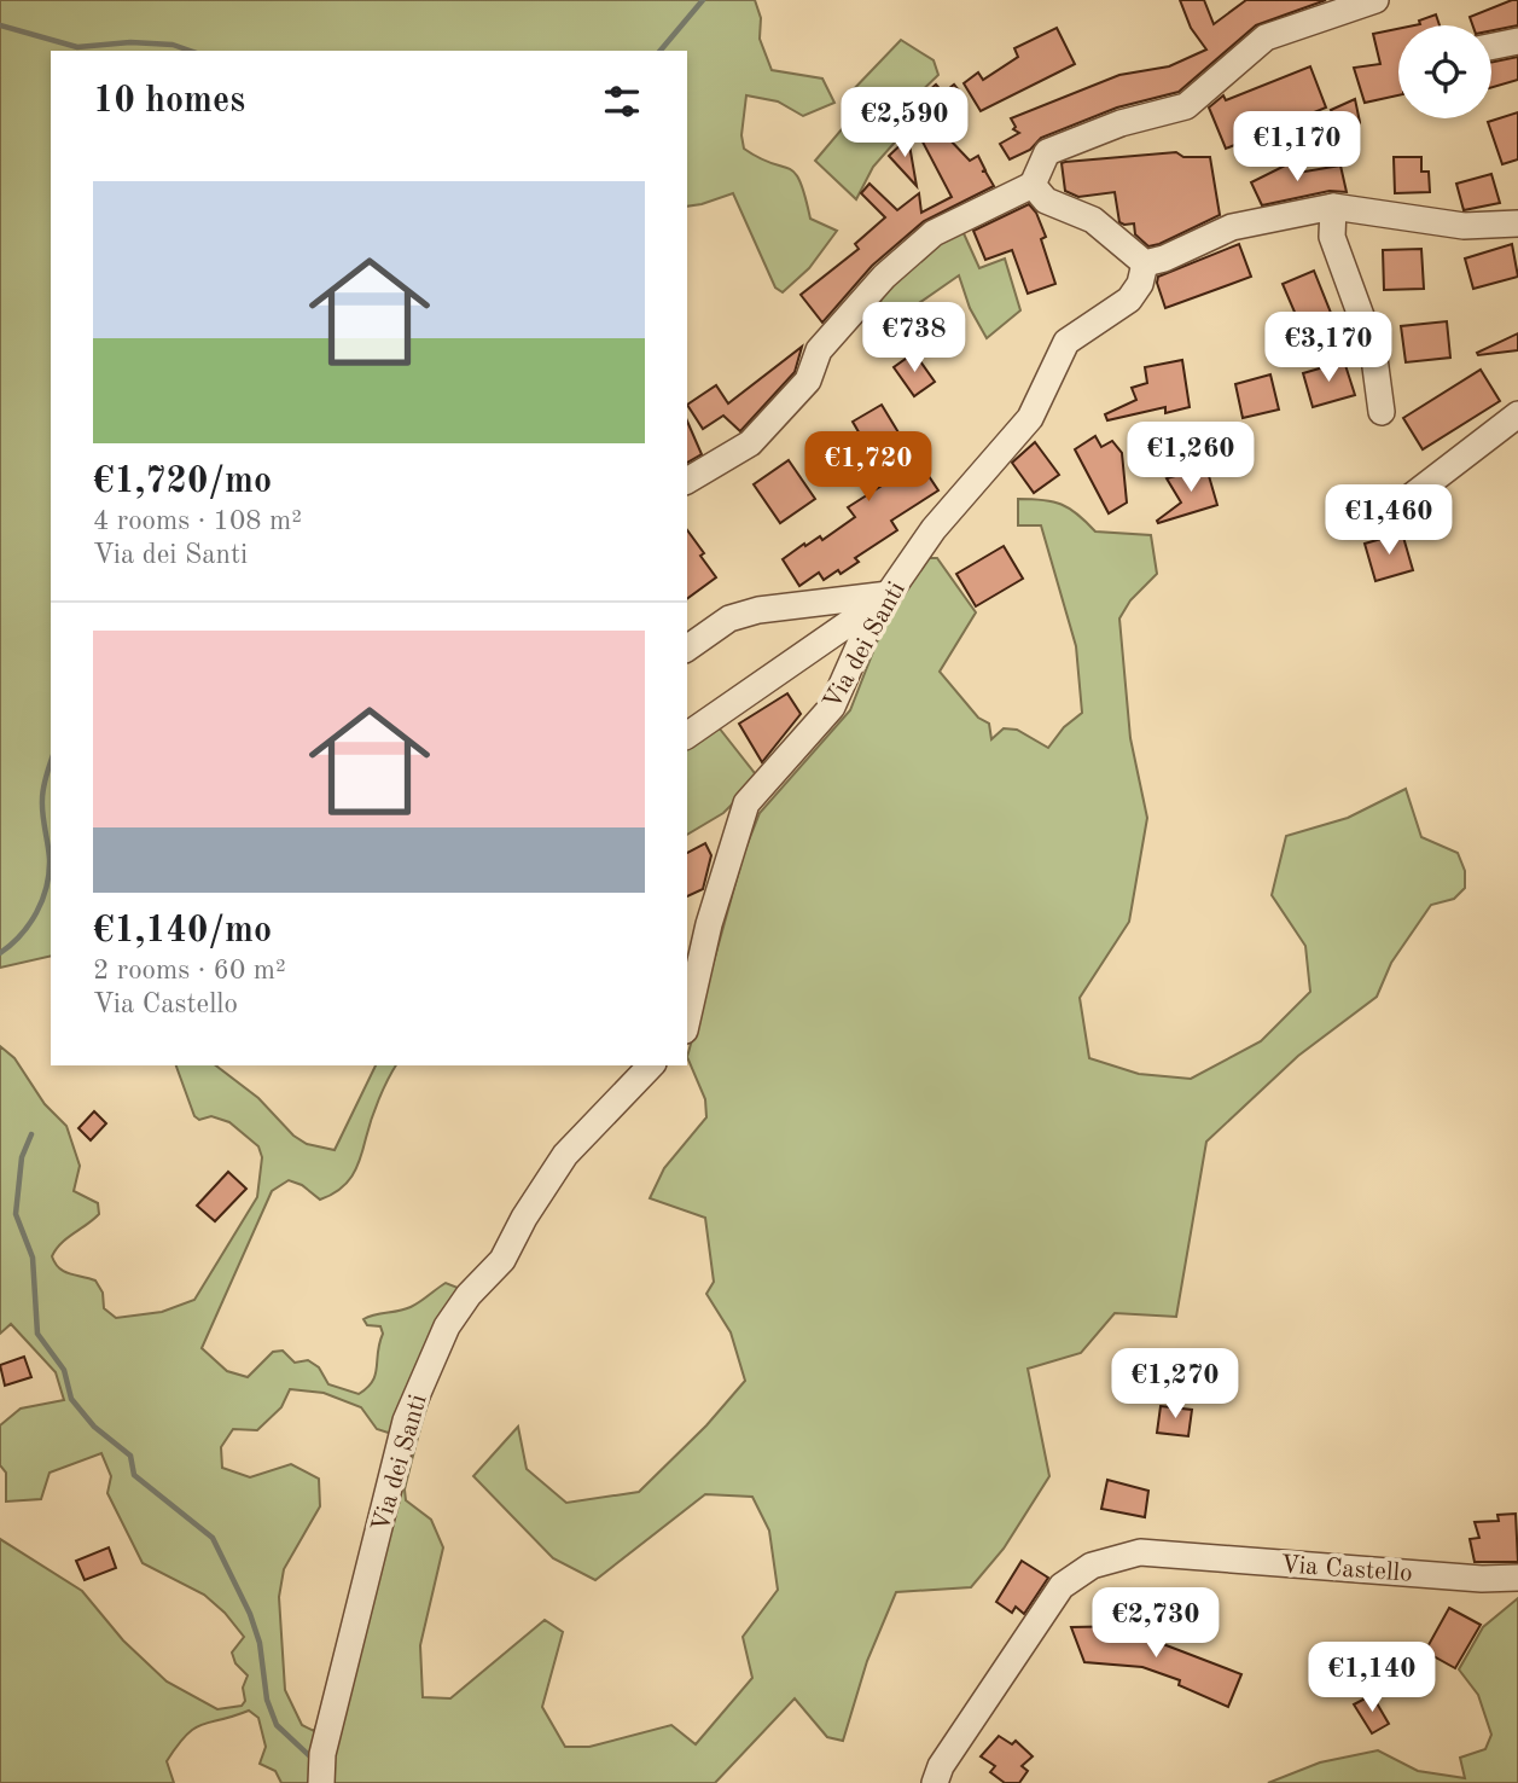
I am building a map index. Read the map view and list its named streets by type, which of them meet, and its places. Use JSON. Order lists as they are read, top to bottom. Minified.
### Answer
{"streets":{"street":["Via dei Santi","Via Castello"]},"page":{"heading":"10 homes","price":["€2,590","€1,170","€738","€3,170","€1,260","€1,720","€1,460","€1,270","€2,730","€1,140"],"list":[{"name":"€1,720/mo","note":"4 rooms · 108 m² · Via dei Santi"},{"name":"€1,140/mo","note":"2 rooms · 60 m² · Via Castello"}]}}
